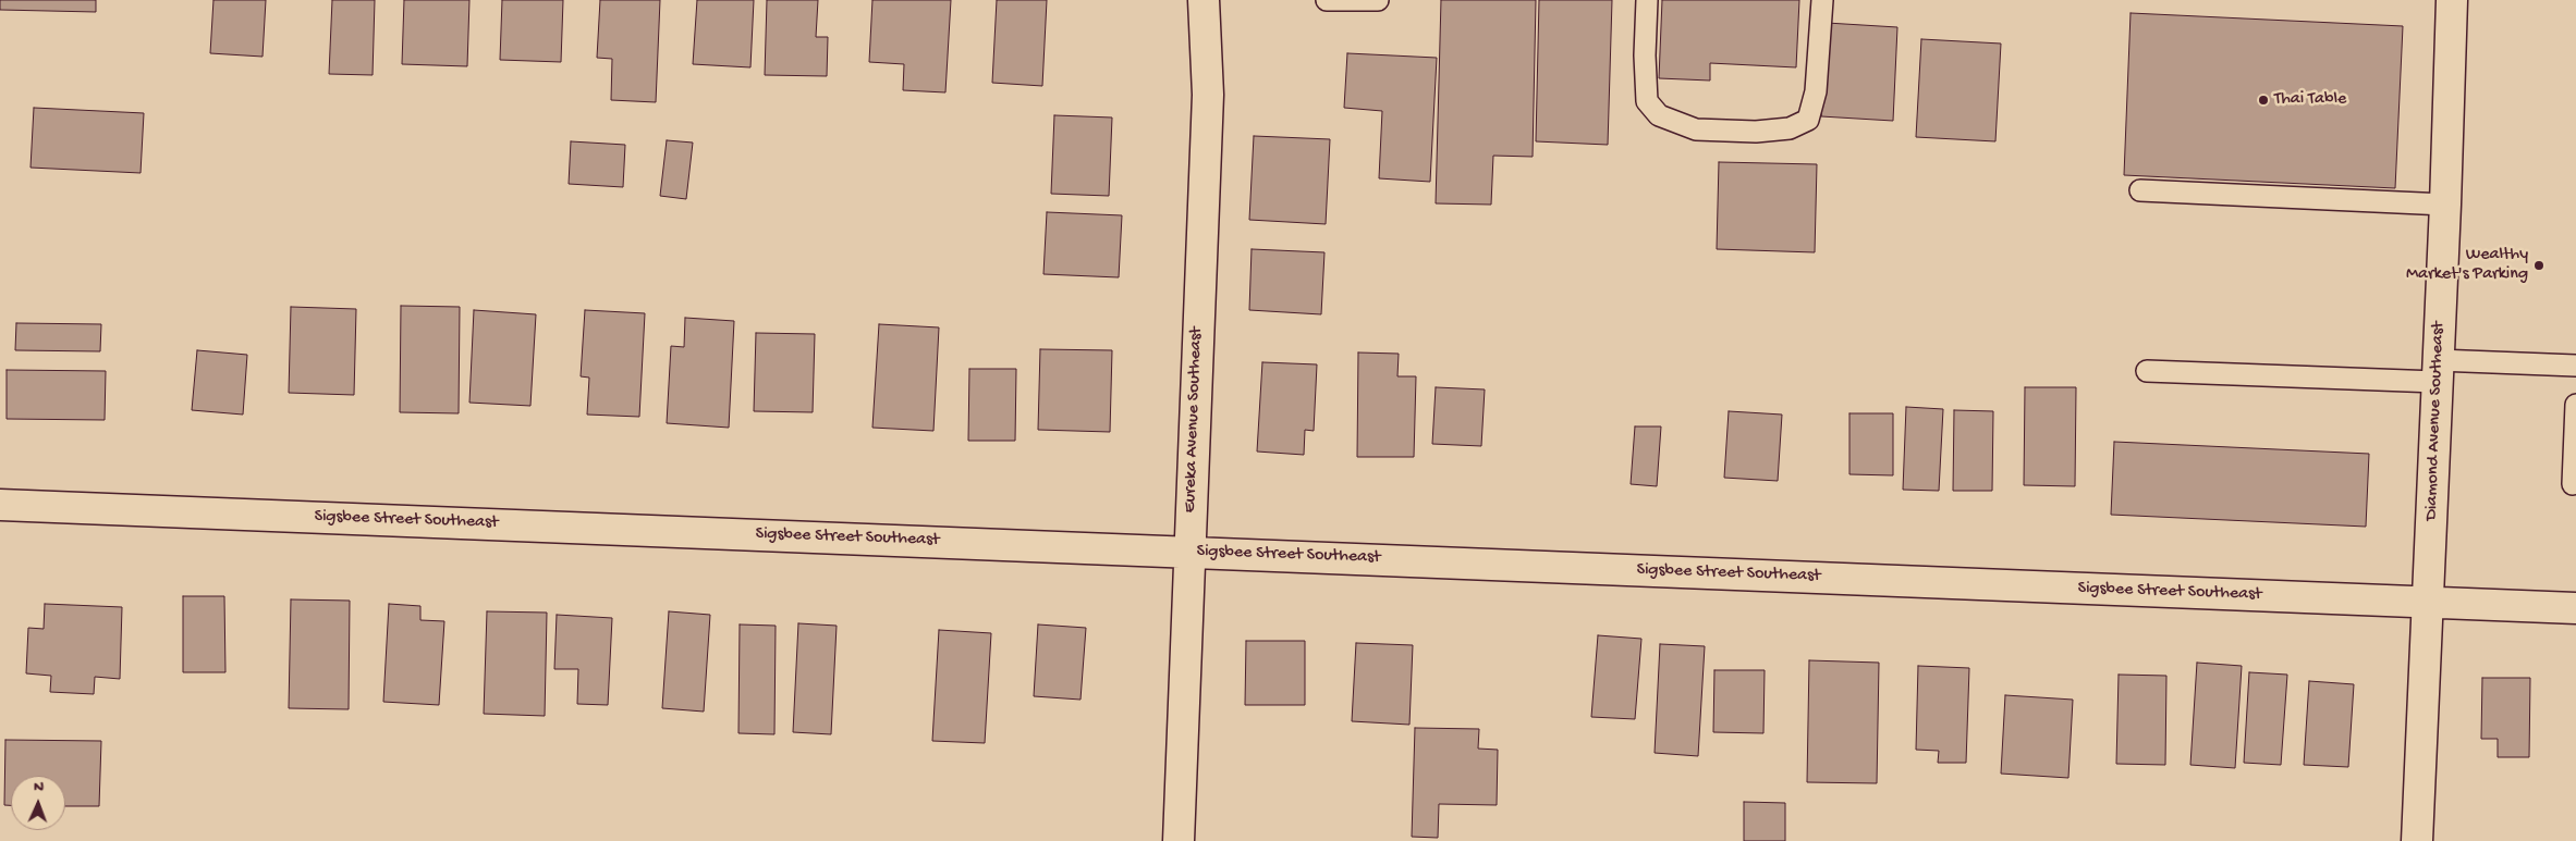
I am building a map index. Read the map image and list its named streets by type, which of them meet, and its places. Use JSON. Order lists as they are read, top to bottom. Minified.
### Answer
{"streets":{"street":["Eureka Avenue Southeast","Diamond Avenue Southeast","Sigsbee Street Southeast"]},"crossings":[["Eureka Avenue Southeast","Sigsbee Street Southeast"],["Diamond Avenue Southeast","Sigsbee Street Southeast"]],"places":["Thai Table","Wealthy Market's Parking"],"north":"top"}
